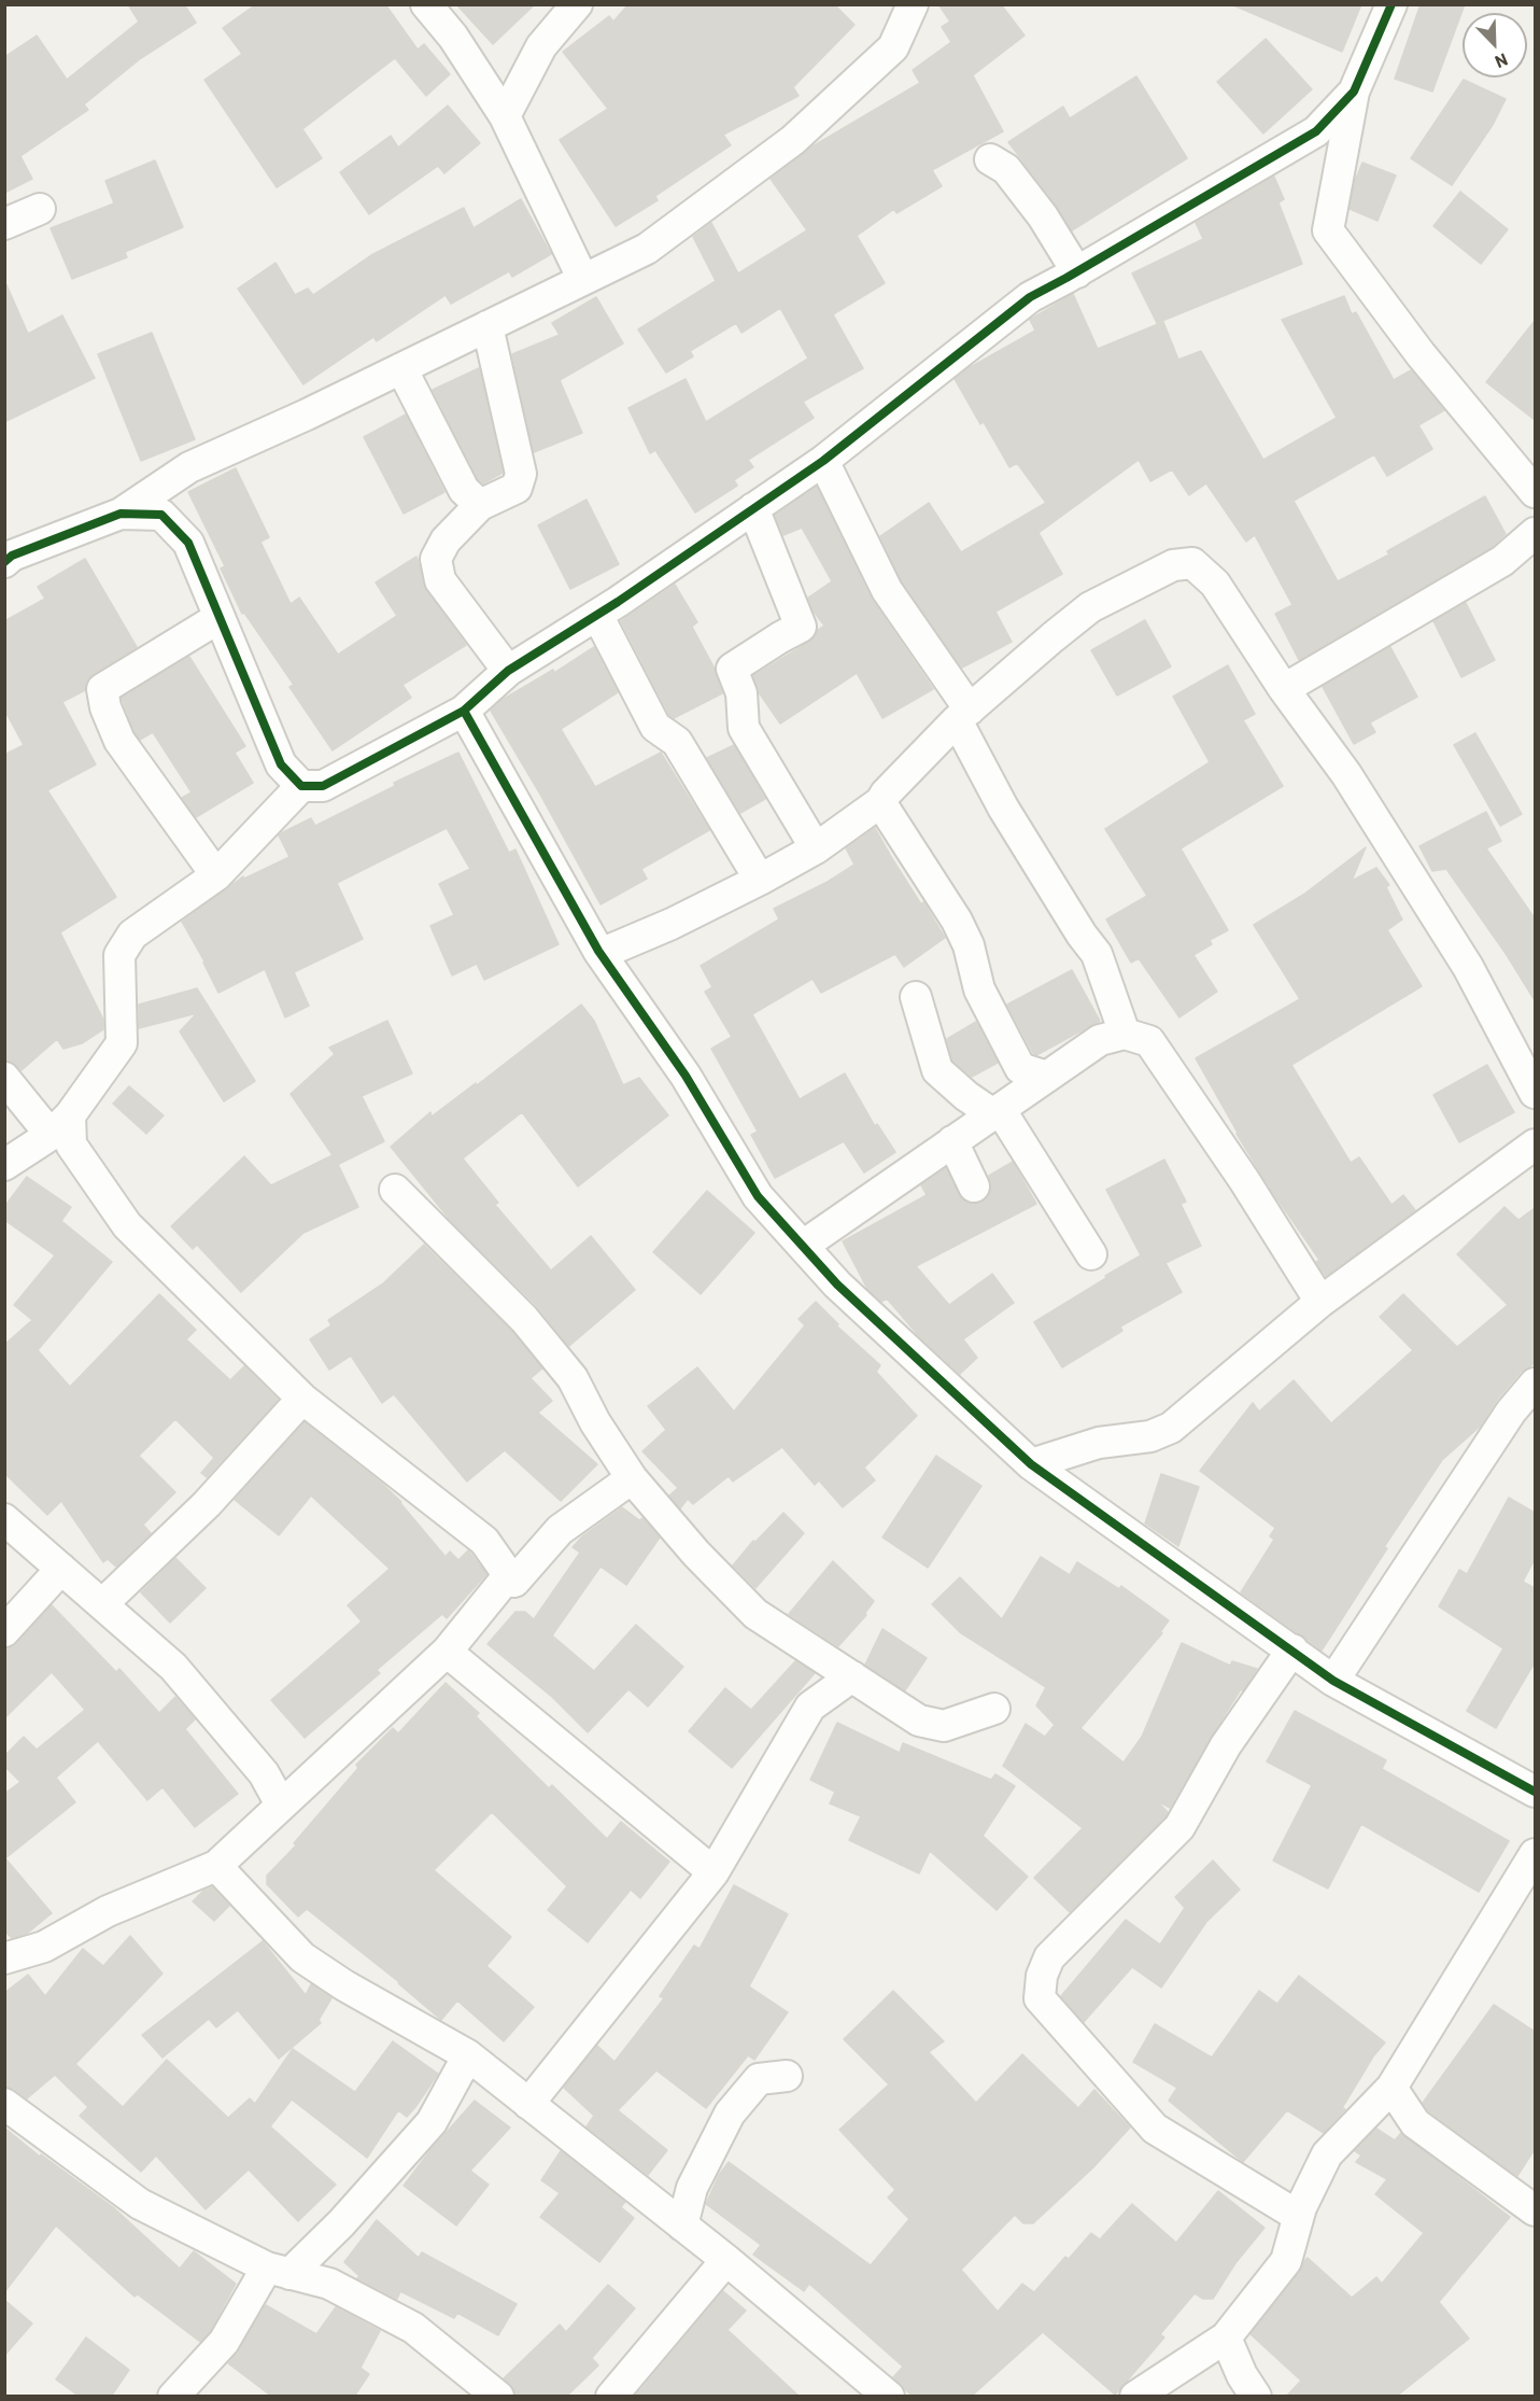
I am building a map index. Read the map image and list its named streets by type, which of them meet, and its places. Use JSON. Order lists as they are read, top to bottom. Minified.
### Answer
{"north":"bottom right"}
